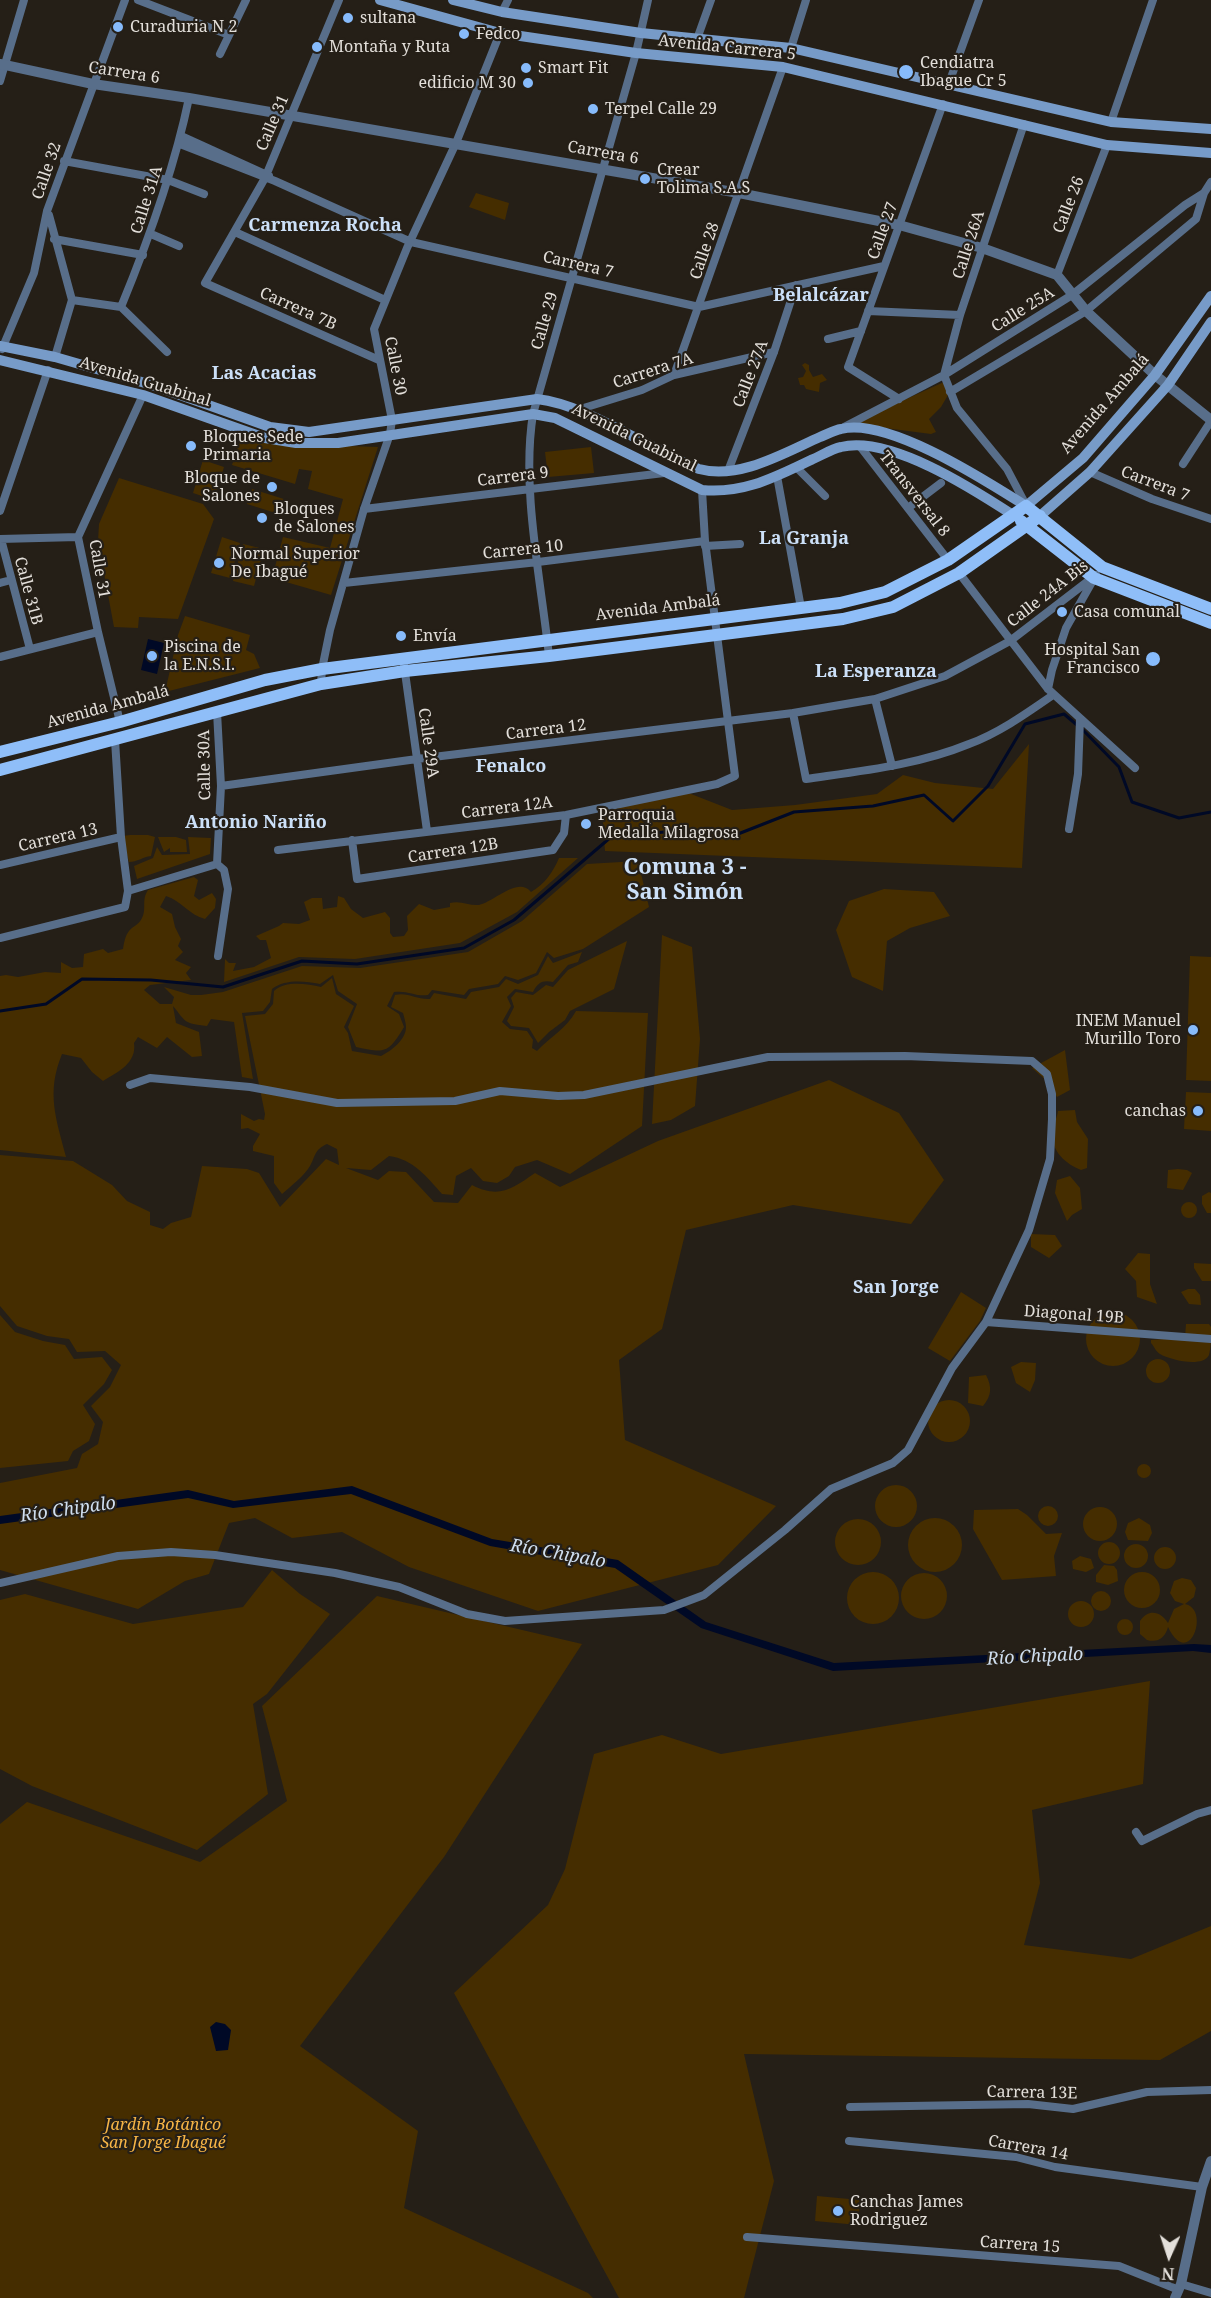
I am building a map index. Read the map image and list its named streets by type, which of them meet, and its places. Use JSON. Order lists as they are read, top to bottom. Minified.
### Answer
{"streets":{"main road":["Avenida Carrera 5","Avenida Guabinal","Avenida Ambalá"],"street":["Carrera 6","Calle 31","Calle 32","Calle 31A","Calle 26","Calle 27","Calle 26A","Calle 28","Carrera 7","Carrera 7B","Calle 25A","Calle 29","Calle 30","Carrera 7A","Calle 27A","Carrera 9","Transversal 8","Carrera 10","Calle 31B","Calle 24A Bis","Carrera 12","Calle 29A","Calle 30A","Carrera 12A","Carrera 13","Carrera 12B","Diagonal 19B","Carrera 13E","Carrera 14","Carrera 15"]},"crossings":[["Avenida Carrera 5","Calle 26"],["Avenida Carrera 5","Calle 27"],["Avenida Carrera 5","Calle 26A"],["Avenida Carrera 5","Calle 28"],["Avenida Carrera 5","Calle 29"],["Avenida Carrera 5","Calle 30"],["Carrera 6","Calle 31"],["Carrera 6","Calle 32"],["Carrera 6","Calle 31A"],["Carrera 6","Calle 26"],["Carrera 6","Calle 27"],["Carrera 6","Calle 26A"],["Carrera 6","Calle 28"],["Carrera 6","Calle 29"],["Carrera 6","Calle 30"],["Calle 31","Carrera 7"],["Calle 31","Carrera 7B"],["Calle 31","Avenida Guabinal"],["Calle 31","Avenida Ambalá"],["Calle 32","Avenida Guabinal"],["Calle 31A","Carrera 7"],["Calle 27","Carrera 7"],["Calle 27","Calle 25A"],["Calle 26A","Calle 25A"],["Calle 28","Carrera 7"],["Calle 28","Carrera 7A"],["Carrera 7","Calle 29"],["Carrera 7","Calle 30"],["Carrera 7","Calle 27A"],["Carrera 7","Avenida Ambalá"],["Carrera 7B","Calle 30"],["Calle 25A","Avenida Guabinal"],["Calle 29","Avenida Guabinal"],["Calle 29","Avenida Ambalá"],["Calle 29","Carrera 9"],["Calle 29","Carrera 10"],["Calle 30","Avenida Guabinal"],["Calle 30","Avenida Ambalá"],["Calle 30","Carrera 9"],["Calle 30","Carrera 10"],["Carrera 7A","Calle 27A"],["Carrera 7A","Avenida Guabinal"],["Calle 27A","Avenida Guabinal"],["Avenida Guabinal","Avenida Ambalá"],["Avenida Guabinal","Carrera 9"],["Avenida Guabinal","Transversal 8"],["Avenida Guabinal","Calle 24A Bis"],["Avenida Ambalá","Transversal 8"],["Avenida Ambalá","Calle 29A"],["Avenida Ambalá","Calle 30A"],["Calle 24A Bis","Carrera 12"],["Carrera 12","Calle 29A"],["Carrera 12","Calle 30A"],["Carrera 12","Carrera 12A"],["Calle 29A","Carrera 12A"],["Carrera 12A","Carrera 12B"]],"districts":["Carmenza Rocha","Belalcázar","Las Acacias","La Granja","La Esperanza","Fenalco","Antonio Nariño","Comuna 3 - San Simón","San Jorge"],"water":["Río Chipalo"],"parks":["Jardín Botánico San Jorge Ibagué"],"places":["sultana","Curaduria N 2","Fedco","Montaña y Ruta","Smart Fit","Cendiatra Ibague Cr 5","edificio M 30","Terpel Calle 29","Crear Tolima S.A.S","Bloques Sede Primaria","Bloque de Salones","Bloques de Salones","Normal Superior De Ibagué","Casa comunal","Envía","Piscina de la E.N.S.I.","Hospital San Francisco","Parroquia Medalla Milagrosa","INEM Manuel Murillo Toro","canchas","Canchas James Rodriguez"],"north":"bottom"}
